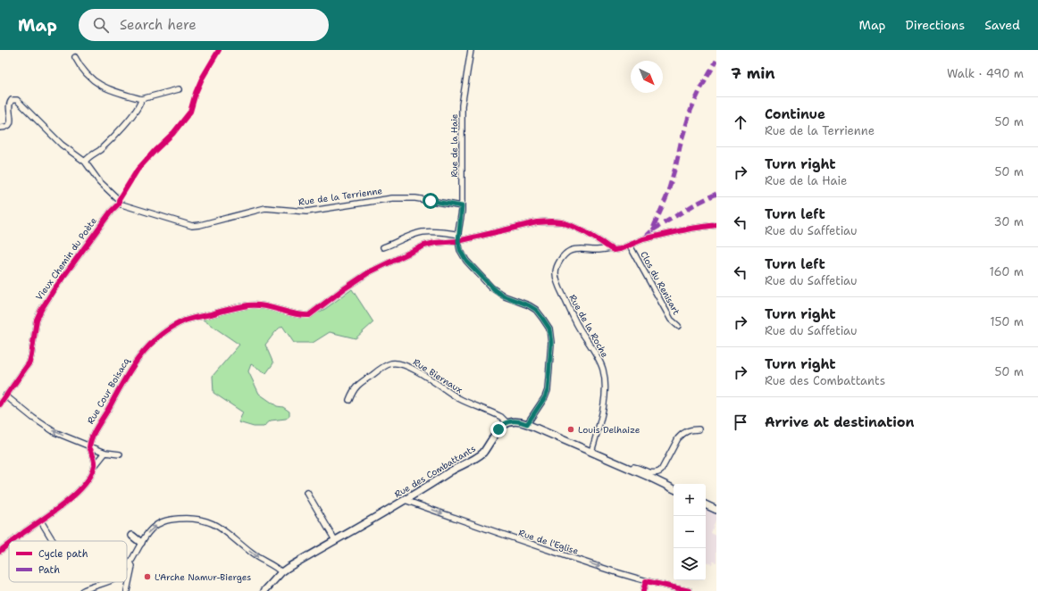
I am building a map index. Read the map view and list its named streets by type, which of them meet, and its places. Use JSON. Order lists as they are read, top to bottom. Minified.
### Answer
{"streets":{"street":["Rue de la Haie","Rue de la Terrienne","Vieux Chemin du Poète","Clos du Renisart","Rue de la Roche","Rue Biernaux","Rue Cour Boisacq","Rue des Combattants","Rue de l'Eglise"]},"crossings":[["Rue de la Haie","Rue de la Terrienne"],["Rue de la Haie","Rue Cour Boisacq"],["Rue de la Terrienne","Vieux Chemin du Poète"],["Clos du Renisart","Rue de la Roche"],["Rue de la Roche","Rue Cour Boisacq"],["Rue Biernaux","Rue des Combattants"],["Rue des Combattants","Rue de l'Eglise"]],"one_way":["Rue de l'Eglise"],"places":["Louis Delhaize","L'Arche Namur-Bierges"],"legend":["Cycle path","Path"],"north":"bottom right","page":{"header":"Map","search":"Search here","nav":["Map","Directions","Saved"],"heading":["7 min","Walk · 490 m"],"list":[["Continue","Rue de la Terrienne","50 m"],["Turn right","Rue de la Haie","50 m"],["Turn left","Rue du Saffetiau","30 m"],["Turn left","Rue du Saffetiau","160 m"],["Turn right","Rue du Saffetiau","150 m"],["Turn right","Rue des Combattants","50 m"],"Arrive at destination"],"map_buttons":["+","−"]}}
